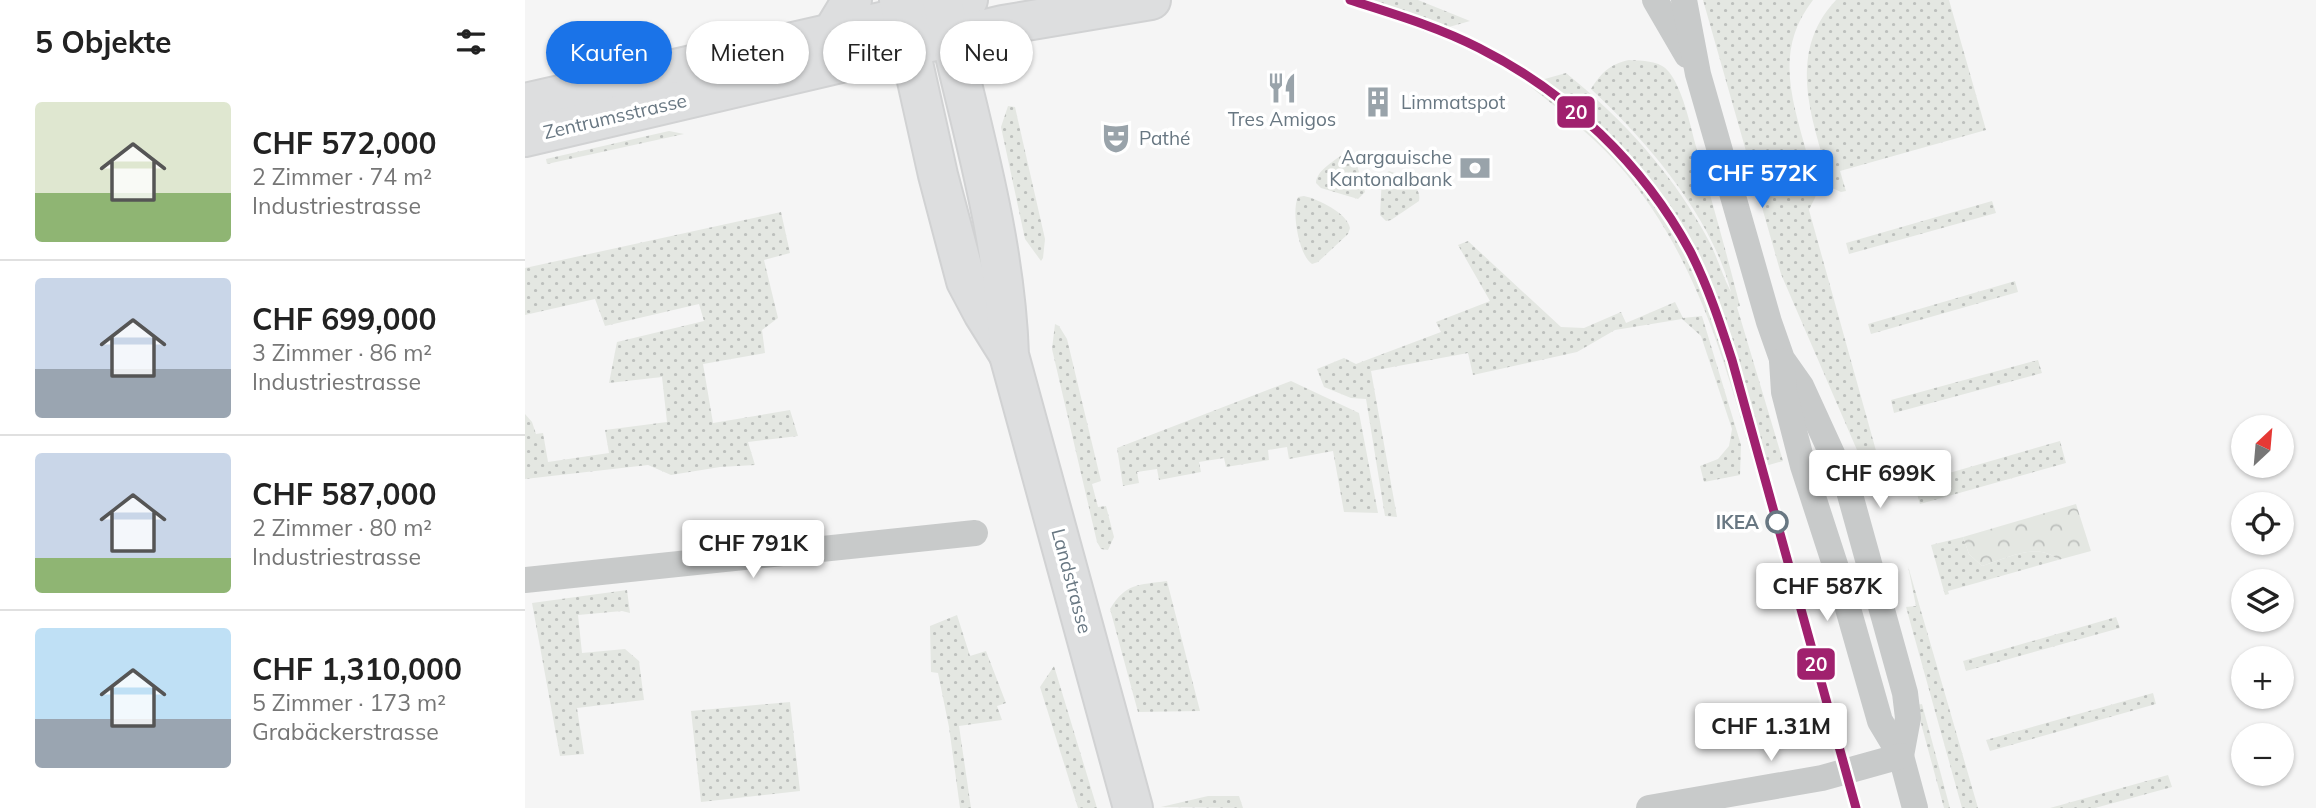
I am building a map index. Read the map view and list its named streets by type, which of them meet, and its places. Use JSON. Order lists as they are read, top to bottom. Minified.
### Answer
{"streets":{"main road":["Zentrumsstrasse","Landstrasse"]},"crossings":[["Zentrumsstrasse","Landstrasse"]],"places":{"restaurant":["Tres Amigos"],"building":["Limmatspot"],"theatre":["Pathé"],"bank":["Aargauische Kantonalbank"],"other":["IKEA"]},"lines":["transit line 20"],"north":"top right","page":{"heading":"5 Objekte","chip":["Kaufen","Mieten","Filter","Neu"],"list":[{"name":"CHF 572,000","note":"2 Zimmer · 74 m² · Industriestrasse"},{"name":"CHF 699,000","note":"3 Zimmer · 86 m² · Industriestrasse"},{"name":"CHF 587,000","note":"2 Zimmer · 80 m² · Industriestrasse"},{"name":"CHF 1,310,000","note":"5 Zimmer · 173 m² · Grabäckerstrasse"}],"price":["CHF 572K","CHF 699K","CHF 791K","CHF 587K","CHF 1.31M"],"map_buttons":["+","−"]}}
